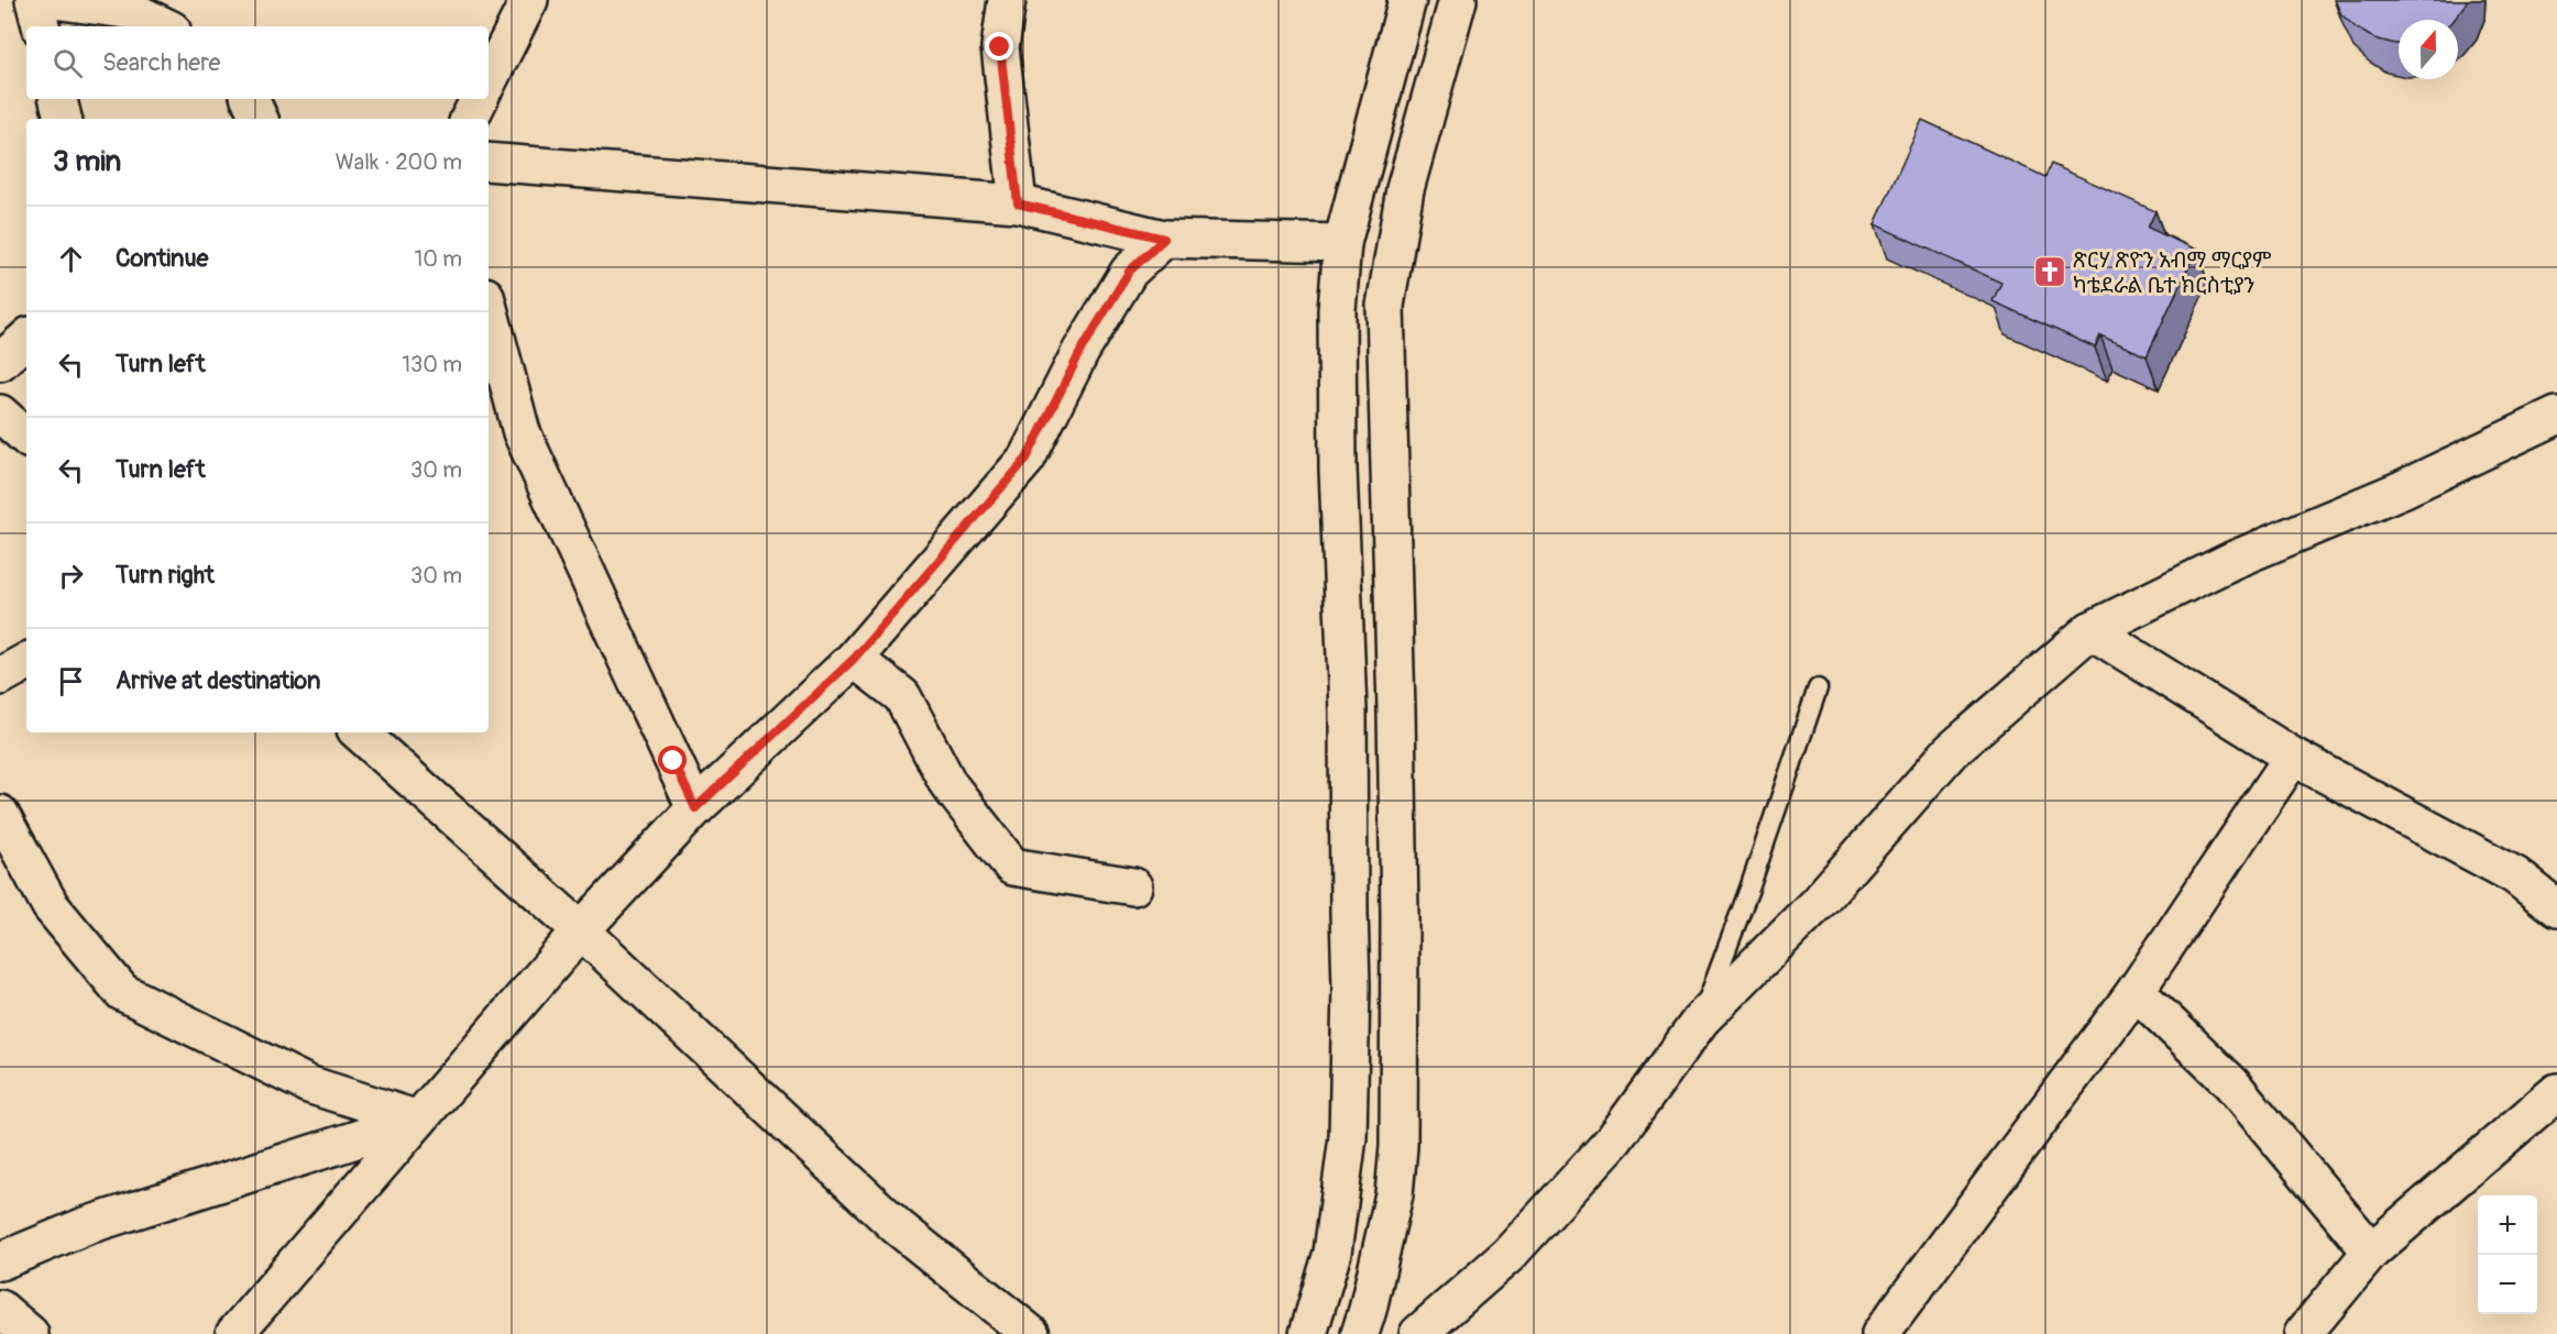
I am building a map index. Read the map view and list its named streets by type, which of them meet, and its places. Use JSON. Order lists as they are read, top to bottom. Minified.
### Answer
{"places":{"church":["ጽርሃ ጽዮን አብማ ማርያም ካቴደራል ቤተ ክርስቲያን"]},"north":"top","page":{"search":"Search here","heading":["3 min","Walk · 200 m"],"list":[["Continue","10 m"],["Turn left","130 m"],["Turn left","30 m"],["Turn right","30 m"],"Arrive at destination"],"map_buttons":["+","−"]}}
